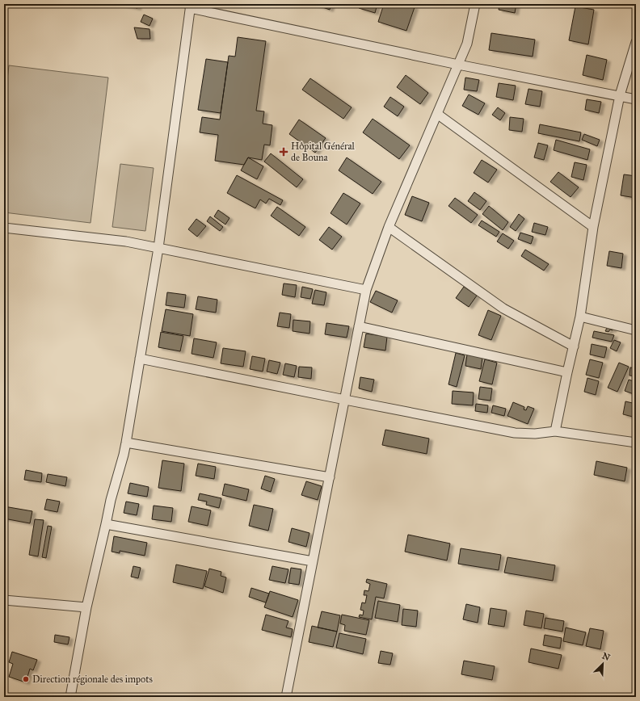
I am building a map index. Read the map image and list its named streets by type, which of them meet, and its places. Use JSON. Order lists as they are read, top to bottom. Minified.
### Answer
{"places":{"health":["Hôpital Général de Bouna"],"other":["Direction régionale des impots"]},"north":"top right"}
